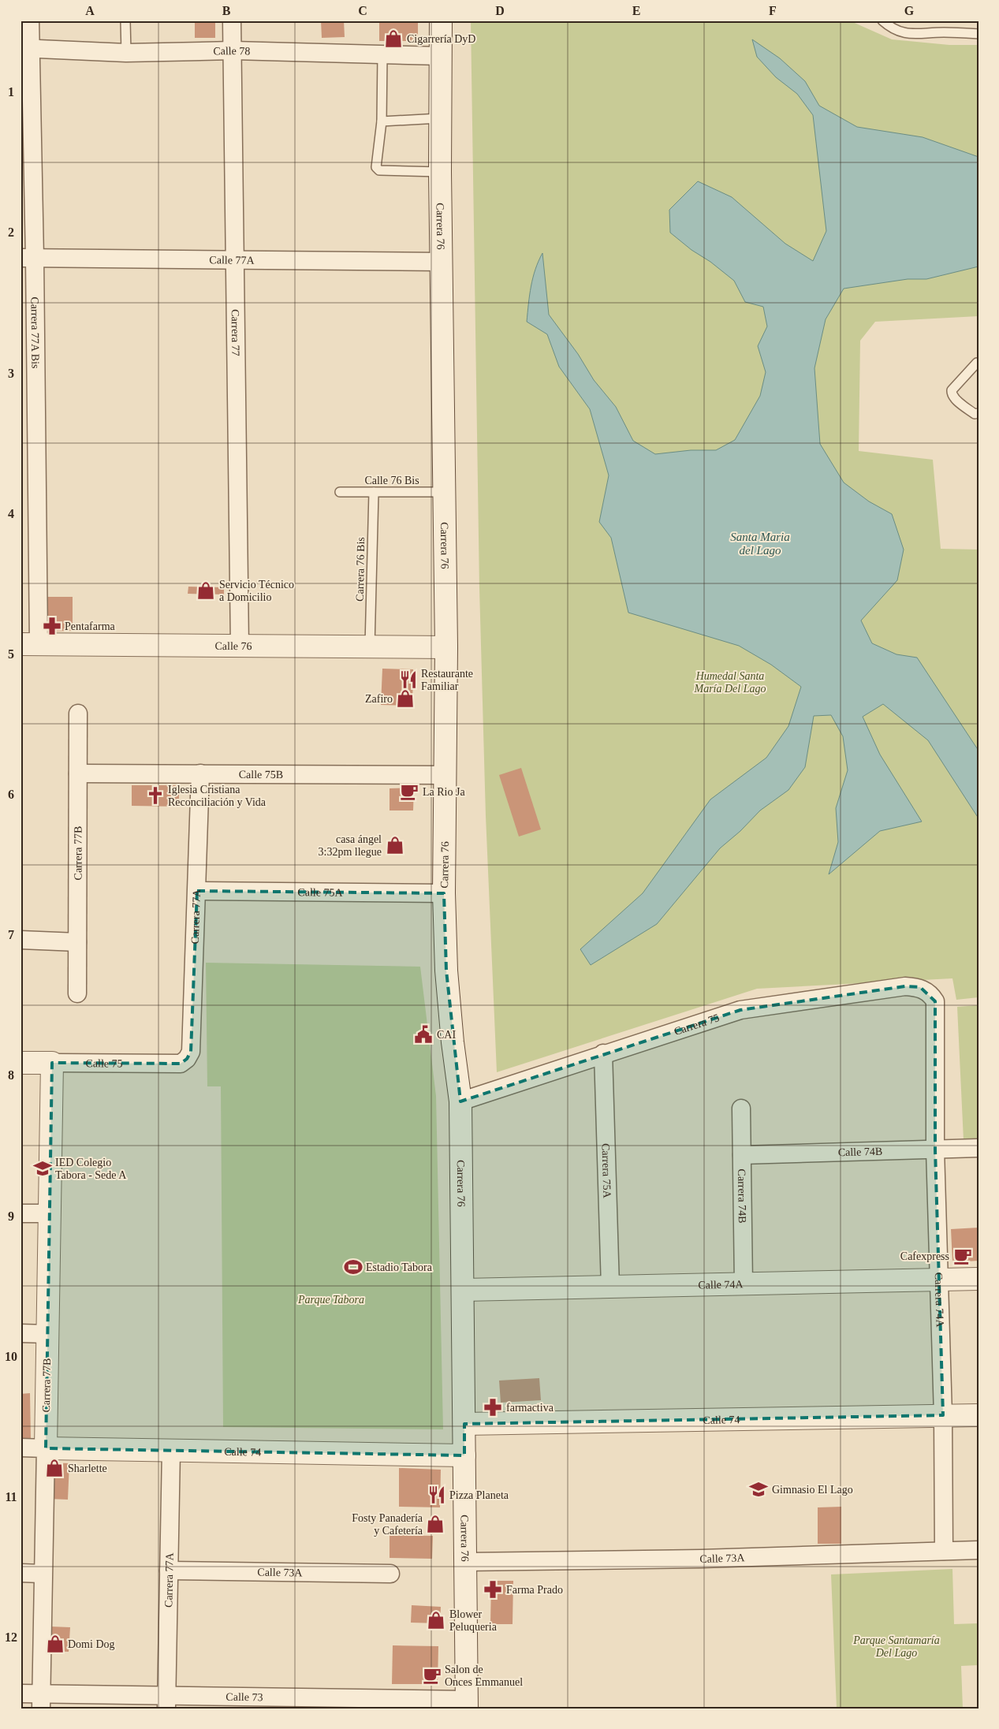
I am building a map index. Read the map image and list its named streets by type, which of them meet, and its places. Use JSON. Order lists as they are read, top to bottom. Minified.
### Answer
{"streets":{"street":["Calle 78","Carrera 76","Calle 77A","Carrera 77A Bis","Carrera 77","Calle 76","Calle 75B","Carrera 77B","Calle 75A","Carrera 77A","Carrera 75","Calle 75","Calle 74B","Carrera 75A","Carrera 74B","Calle 74A","Carrera 74A","Calle 74","Calle 73A","Calle 73"],"lane":["Calle 76 Bis","Carrera 76 Bis"]},"crossings":[["Calle 78","Carrera 76"],["Calle 78","Carrera 77A Bis"],["Calle 78","Carrera 77"],["Carrera 76","Calle 77A"],["Carrera 76","Calle 76 Bis"],["Carrera 76","Calle 76"],["Carrera 76","Calle 75B"],["Carrera 76","Calle 75A"],["Carrera 76","Carrera 75"],["Carrera 76","Calle 74A"],["Carrera 76","Calle 74"],["Carrera 76","Calle 73A"],["Carrera 76","Calle 73"],["Calle 77A","Carrera 77A Bis"],["Calle 77A","Carrera 77"],["Carrera 77A Bis","Calle 76"],["Carrera 77","Calle 76"],["Calle 76 Bis","Carrera 76 Bis"],["Carrera 76 Bis","Calle 76"],["Calle 75B","Carrera 77B"],["Calle 75B","Carrera 77A"],["Carrera 77B","Calle 75"],["Carrera 77B","Calle 74"],["Carrera 77B","Calle 73"],["Calle 75A","Carrera 77A"],["Carrera 77A","Calle 75"],["Carrera 77A","Calle 74"],["Carrera 77A","Calle 73A"],["Carrera 77A","Calle 73"],["Carrera 75","Carrera 75A"],["Carrera 75","Carrera 74A"],["Calle 74B","Carrera 74B"],["Calle 74B","Carrera 74A"],["Carrera 75A","Calle 74A"],["Carrera 74B","Calle 74A"],["Calle 74A","Carrera 74A"],["Carrera 74A","Calle 74"],["Carrera 74A","Calle 73A"]],"water":["Santa Maria del Lago"],"parks":["Humedal Santa María Del Lago","Parque Tabora","Parque Santamaría Del Lago"],"places":{"shop":["Cigarrería DyD","Servicio Técnico a Domicilio","Zafiro","casa ángel 3:32pm llegue","Sharlette","Fosty Panadería y Cafetería","Blower Peluqueria","Domi Dog"],"pharmacy":["Pentafarma","farmactiva","Farma Prado"],"restaurant":["Restaurante Familiar","Pizza Planeta"],"cafe":["La Rio Ja","Cafexpress","Salon de Onces Emmanuel"],"church":["Iglesia Cristiana Reconciliación y Vida"],"public building":["CAI"],"school or university":["IED Colegio Tabora - Sede A","Gimnasio El Lago"],"sports":["Estadio Tabora"]},"grid":{"columns":["A","B","C","D","E","F","G"],"rows":["1","2","3","4","5","6","7","8","9","10","11","12"]}}
